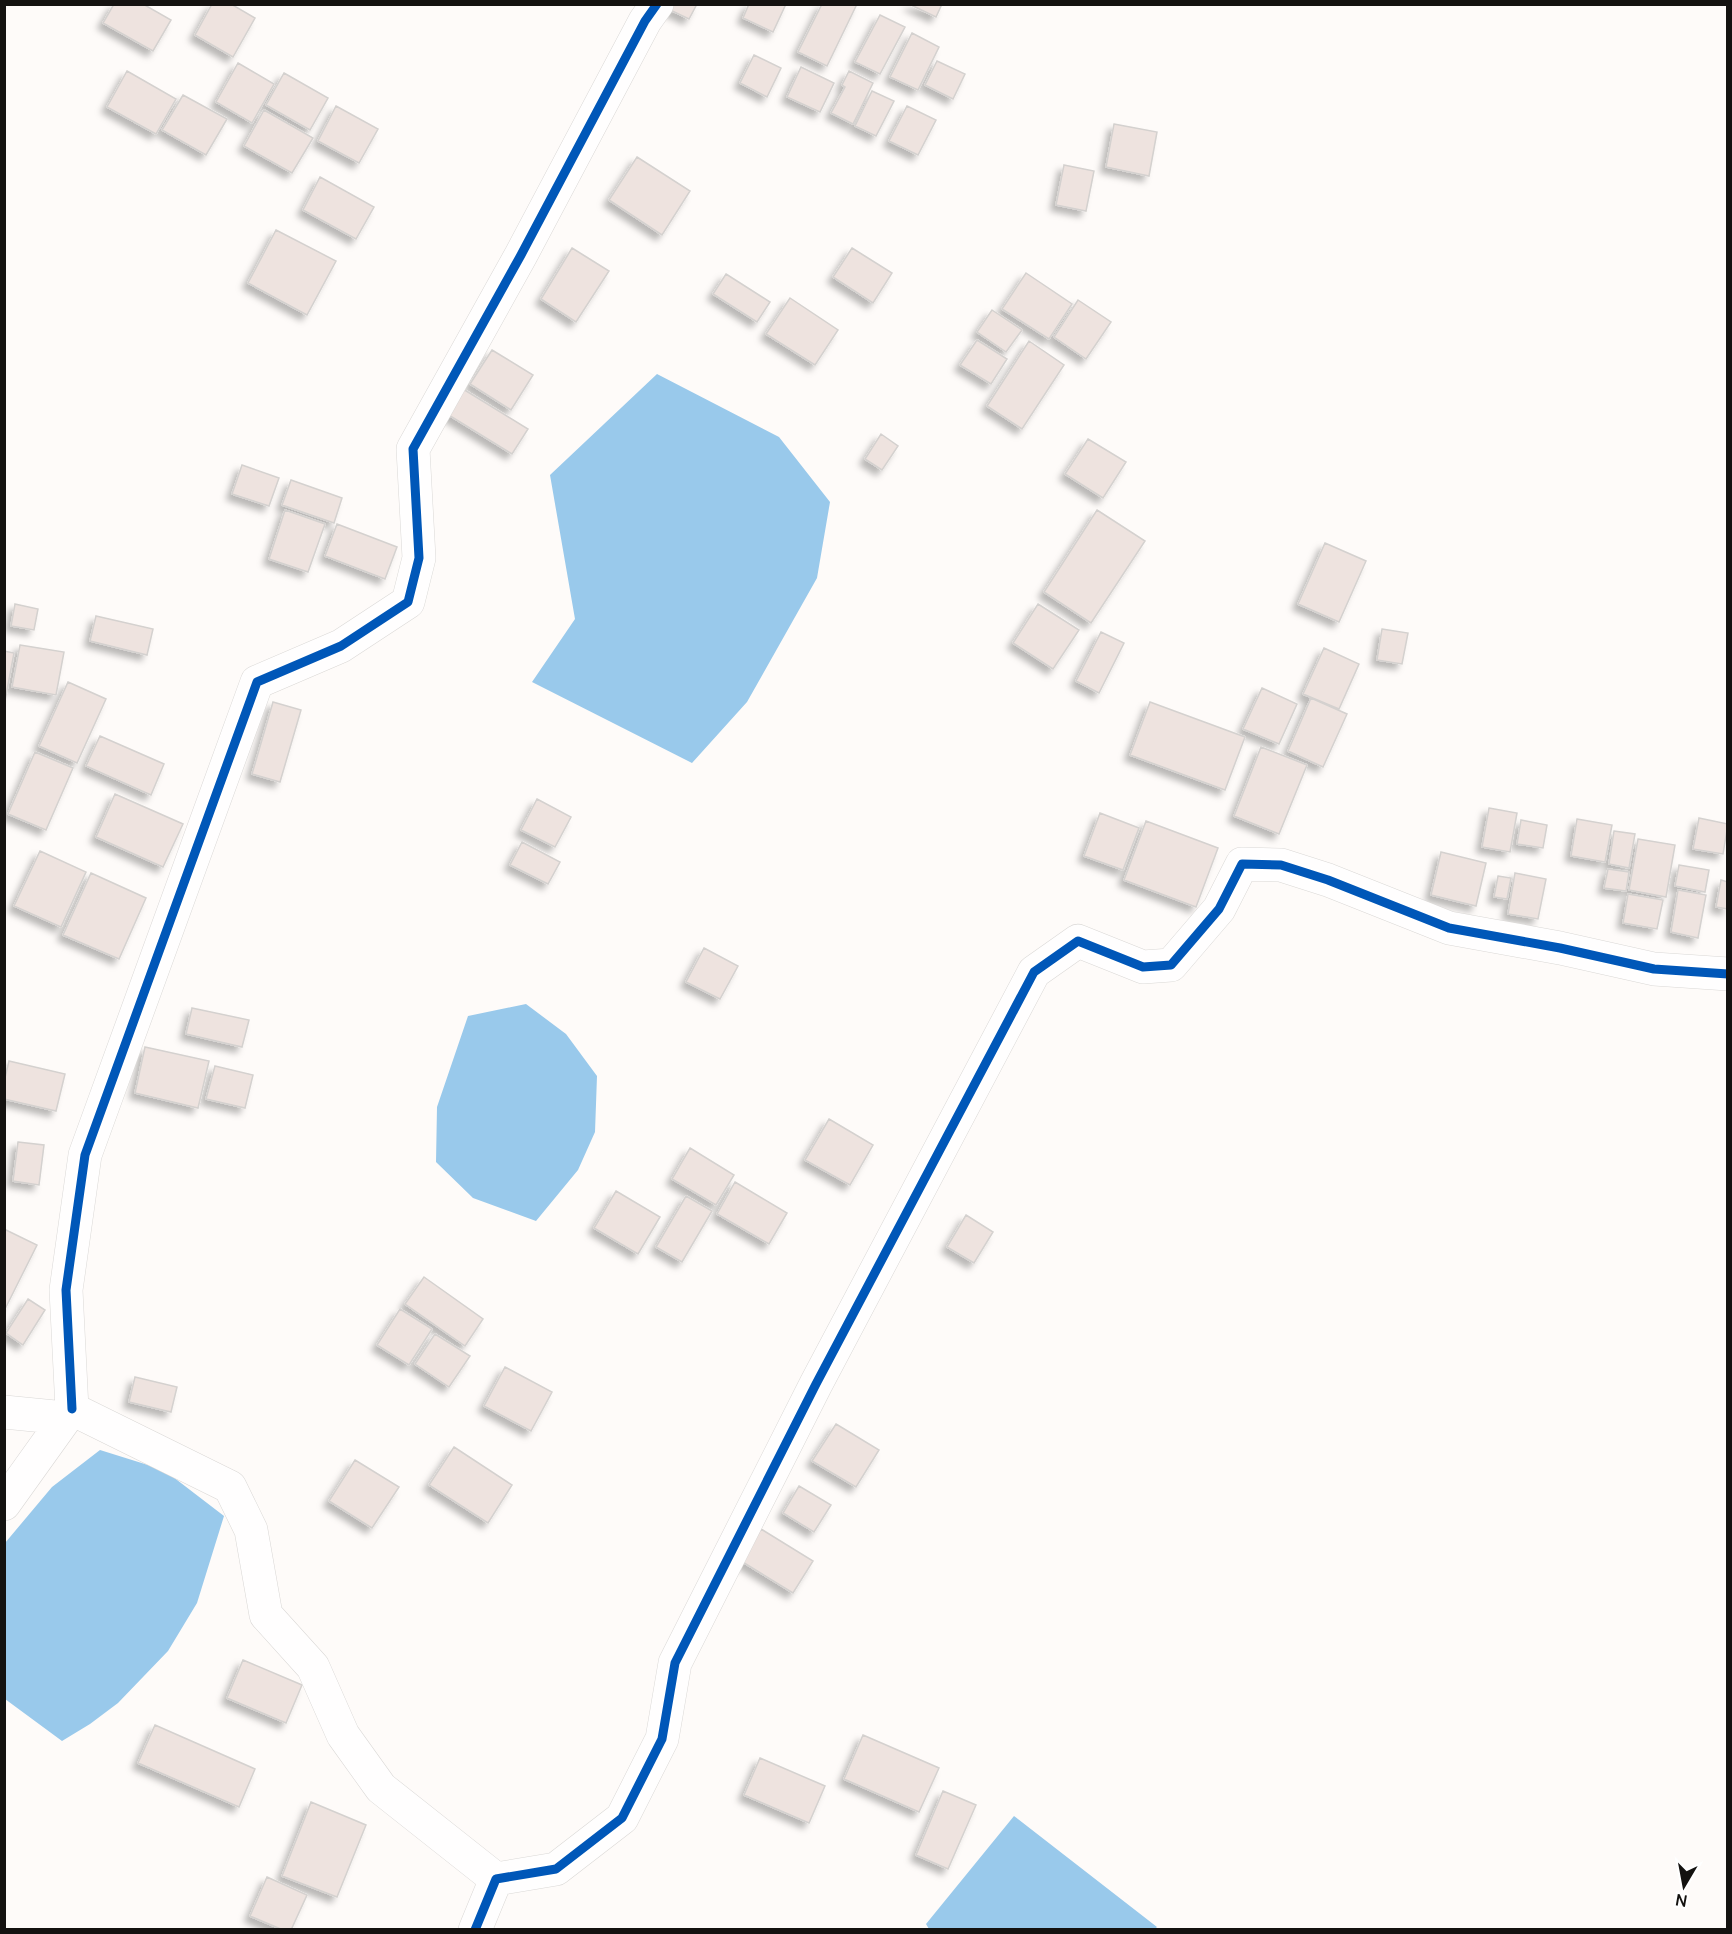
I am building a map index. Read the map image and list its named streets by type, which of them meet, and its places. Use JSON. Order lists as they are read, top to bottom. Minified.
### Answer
{"north":"bottom"}
